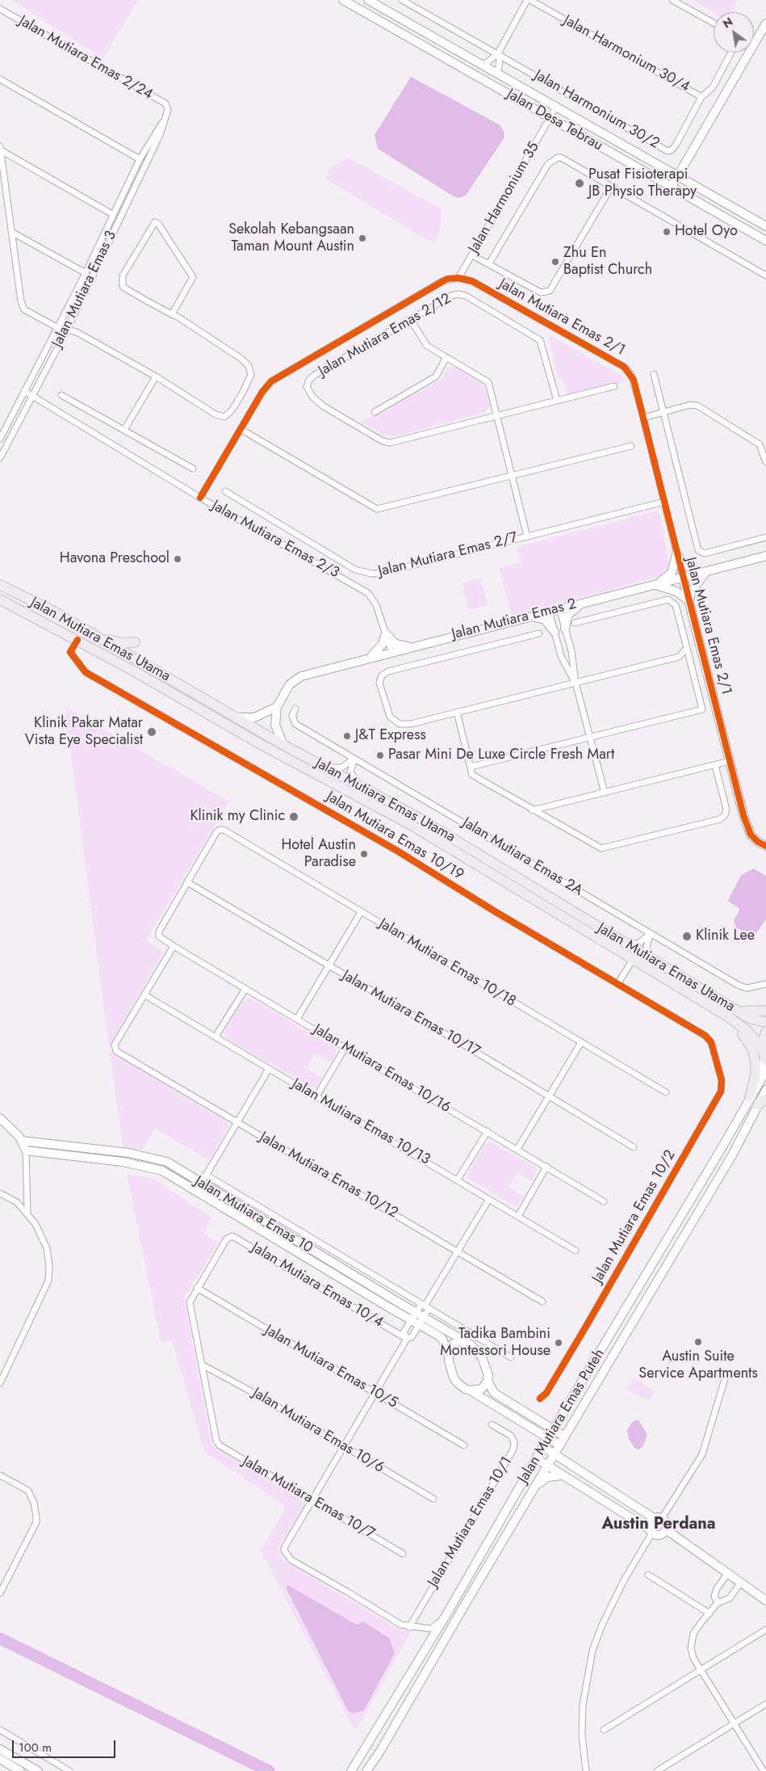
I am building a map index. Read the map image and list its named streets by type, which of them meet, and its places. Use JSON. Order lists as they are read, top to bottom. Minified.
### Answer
{"streets":{"main road":["Jalan Mutiara Emas Utama"],"street":["Jalan Harmonium 30/4","Jalan Mutiara Emas 2/24","Jalan Harmonium 30/2","Jalan Desa Tebrau","Jalan Harmonium 35","Jalan Mutiara Emas 3","Jalan Mutiara Emas 2/1","Jalan Mutiara Emas 2/12","Jalan Mutiara Emas 2/3","Jalan Mutiara Emas 2/7","Jalan Mutiara Emas 2","Jalan Mutiara Emas 10/19","Jalan Mutiara Emas 2A","Jalan Mutiara Emas 10/18","Jalan Mutiara Emas 10/17","Jalan Mutiara Emas 10/16","Jalan Mutiara Emas 10/13","Jalan Mutiara Emas 10/12","Jalan Mutiara Emas 10","Jalan Mutiara Emas 10/2","Jalan Mutiara Emas 10/4","Jalan Mutiara Emas 10/5","Jalan Mutiara Emas Puteh","Jalan Mutiara Emas 10/6","Jalan Mutiara Emas 10/7","Jalan Mutiara Emas 10/1"]},"crossings":[["Jalan Harmonium 30/4","Jalan Harmonium 30/2"],["Jalan Mutiara Emas 2/24","Jalan Mutiara Emas 3"],["Jalan Desa Tebrau","Jalan Harmonium 35"],["Jalan Harmonium 35","Jalan Mutiara Emas 2/1"],["Jalan Mutiara Emas 3","Jalan Mutiara Emas 2/3"],["Jalan Mutiara Emas 2/1","Jalan Mutiara Emas 2/7"],["Jalan Mutiara Emas 2/1","Jalan Mutiara Emas 2"],["Jalan Mutiara Emas 2/3","Jalan Mutiara Emas 2"],["Jalan Mutiara Emas 2","Jalan Mutiara Emas Utama"],["Jalan Mutiara Emas Utama","Jalan Mutiara Emas 10/19"],["Jalan Mutiara Emas 10/19","Jalan Mutiara Emas 10/2"],["Jalan Mutiara Emas 10/18","Jalan Mutiara Emas 10/17"],["Jalan Mutiara Emas 10/18","Jalan Mutiara Emas 10/16"],["Jalan Mutiara Emas 10/17","Jalan Mutiara Emas 10/16"],["Jalan Mutiara Emas 10/13","Jalan Mutiara Emas 10/12"],["Jalan Mutiara Emas 10/4","Jalan Mutiara Emas 10/5"],["Jalan Mutiara Emas 10/6","Jalan Mutiara Emas 10/7"]],"districts":["Austin Perdana"],"places":["Pusat Fisioterapi JB Physio Therapy","Hotel Oyo","Sekolah Kebangsaan Taman Mount Austin","Zhu En Baptist Church","Havona Preschool","Klinik Pakar Matar Vista Eye Specialist","J&T Express","Pasar Mini De Luxe Circle Fresh Mart","Klinik my Clinic","Hotel Austin Paradise","Klinik Lee","Austin Suite Service Apartments","Tadika Bambini Montessori House"],"scale_bar":"100 m","north":"top left"}
